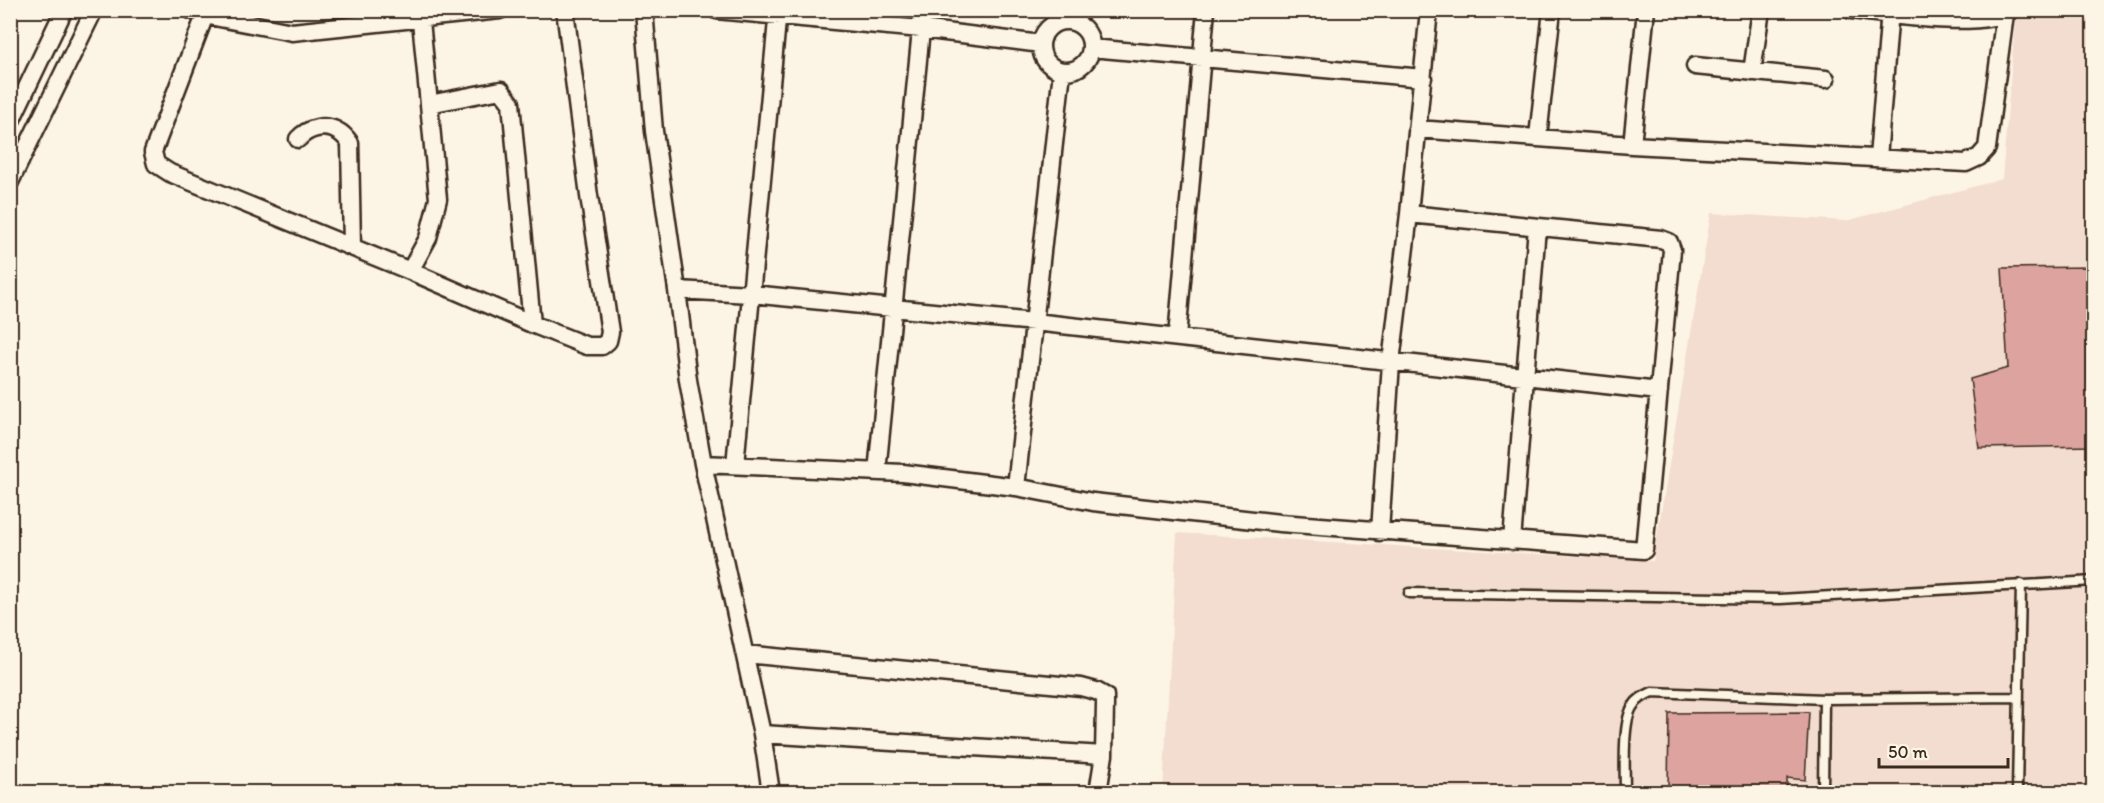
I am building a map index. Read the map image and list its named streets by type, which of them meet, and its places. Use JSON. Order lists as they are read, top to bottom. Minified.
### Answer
{"scale_bar":"50 m"}
